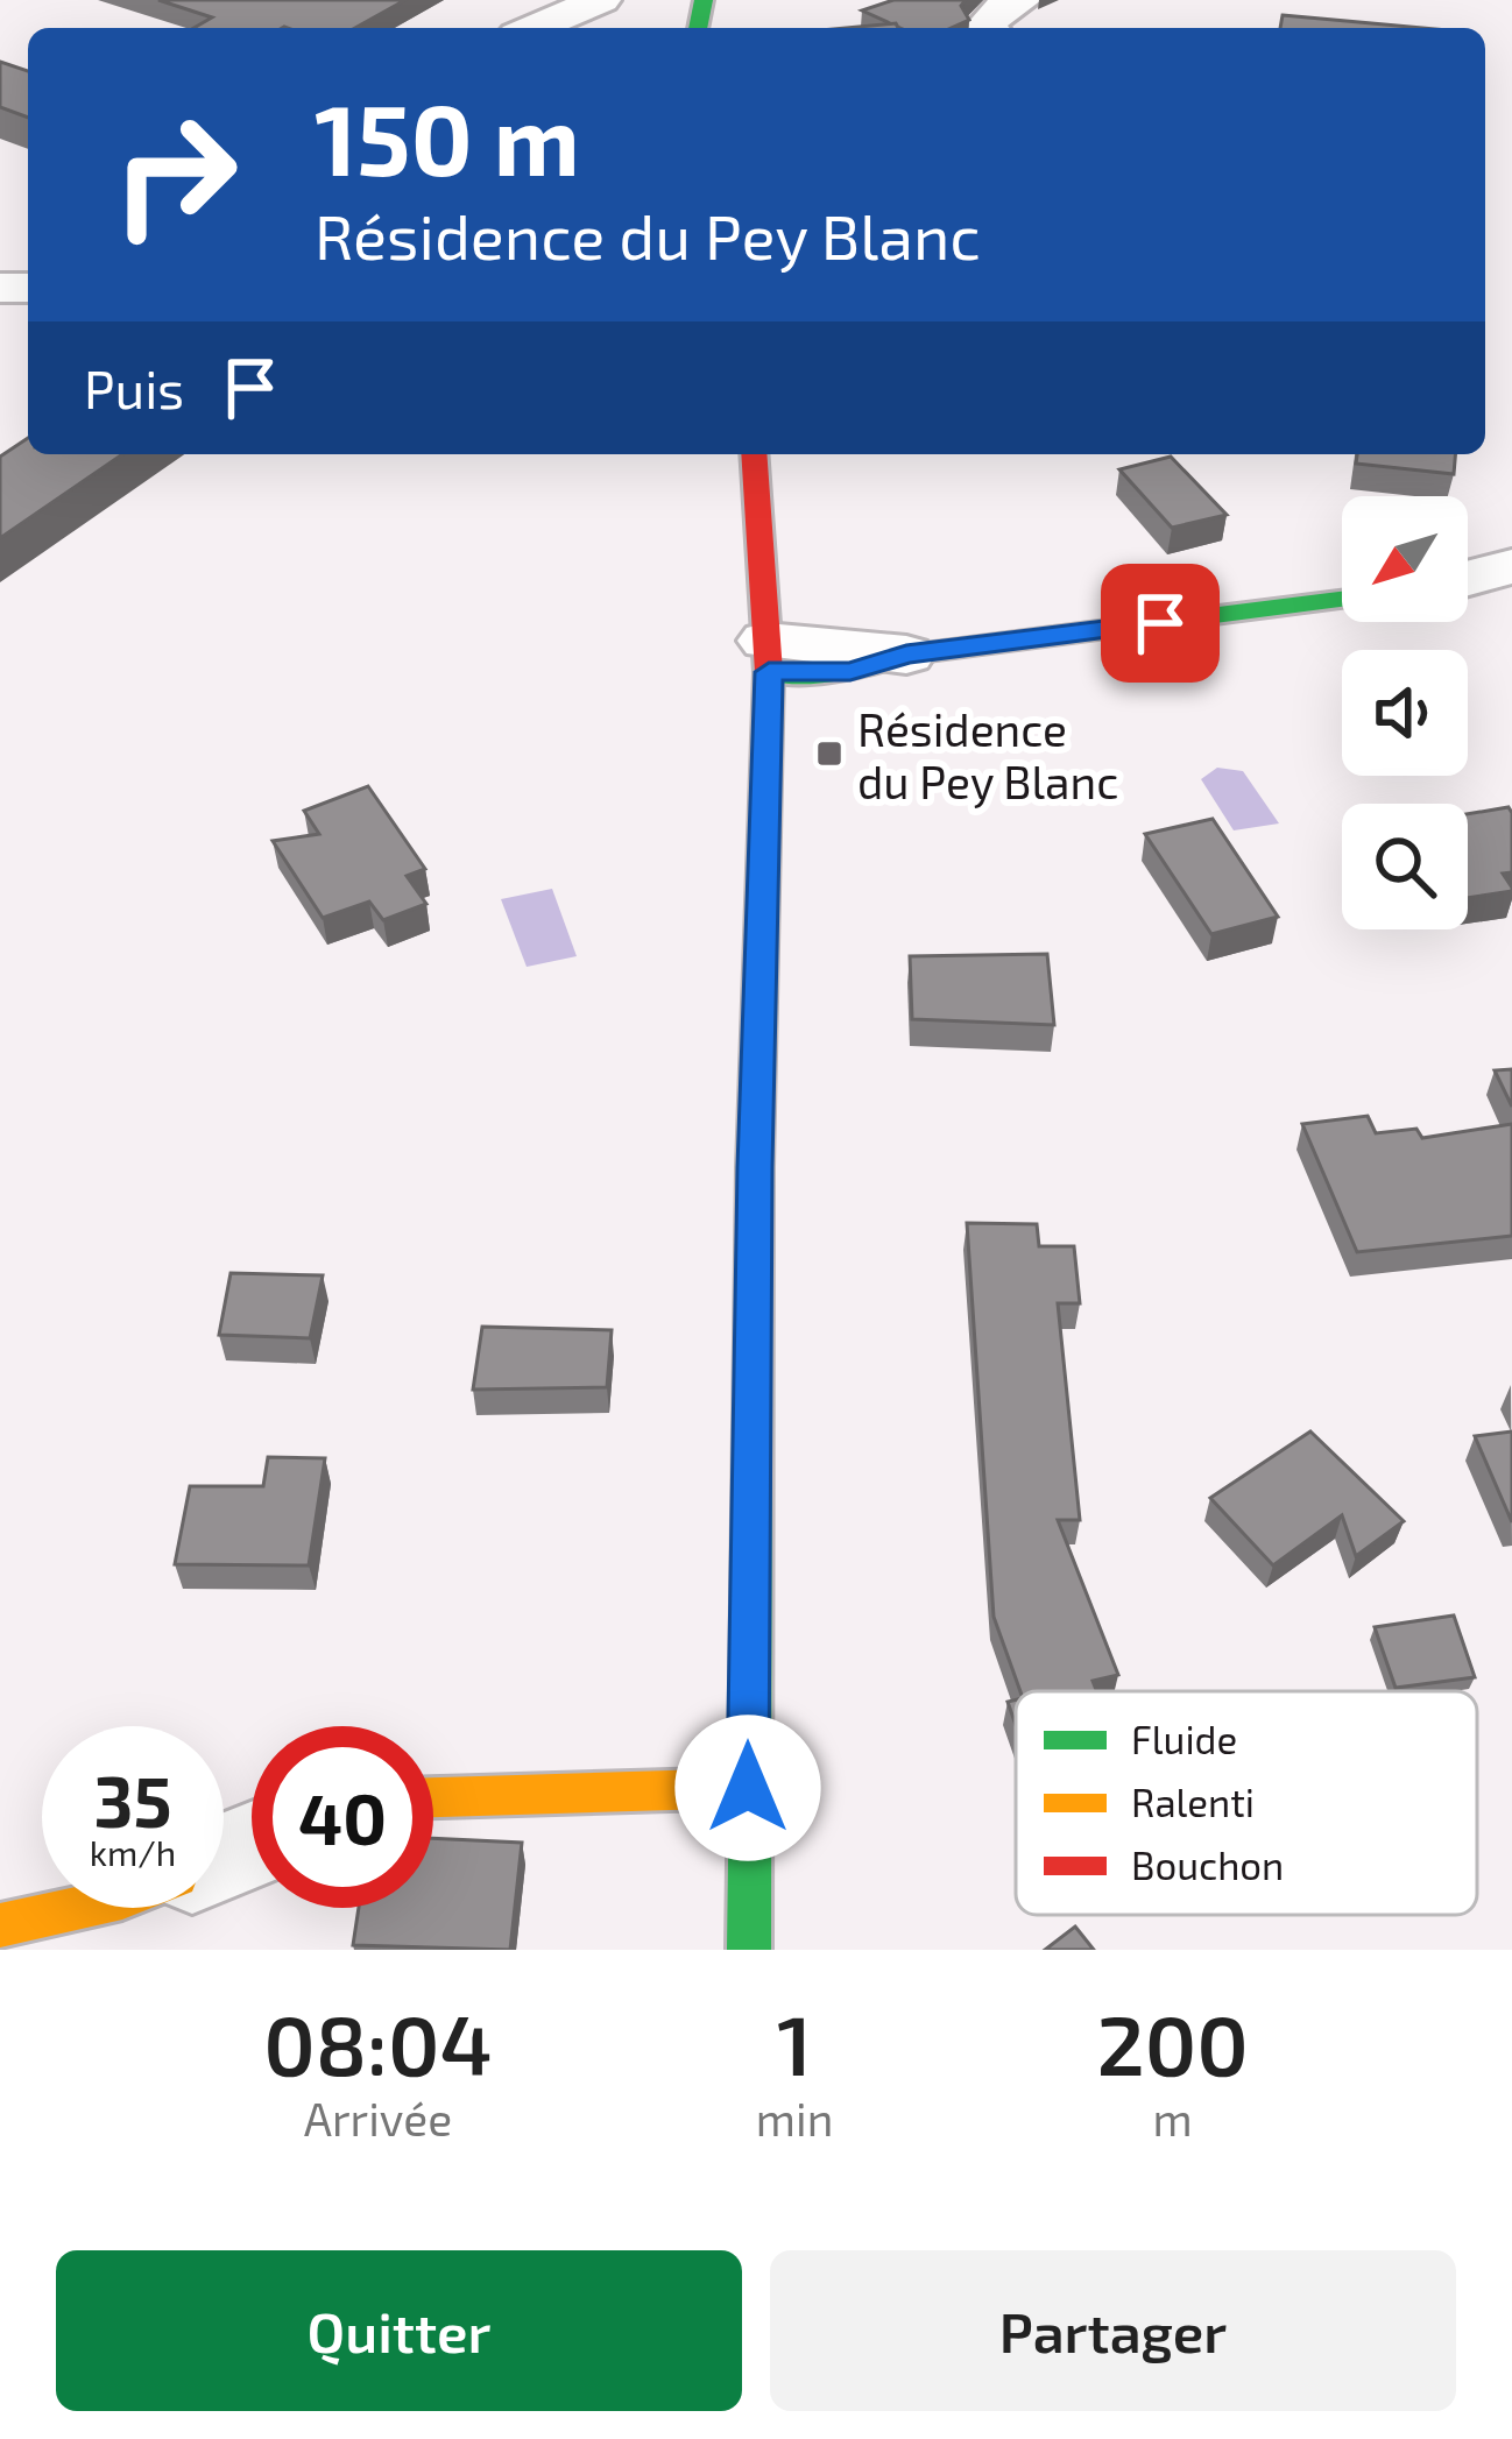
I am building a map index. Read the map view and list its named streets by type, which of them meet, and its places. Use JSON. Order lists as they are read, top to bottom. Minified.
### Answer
{"places":{"transit":["Résidence du Pey Blanc"]},"legend":["Fluide","Ralenti","Bouchon"],"north":"bottom left","page":{"turn":["150 m","Résidence du Pey Blanc"],"then":"Puis","speed":"35 km/h","limit":"40","eta":["08:04","Arrivée","1","min","200","m"],"buttons":["Quitter","Partager"]}}
